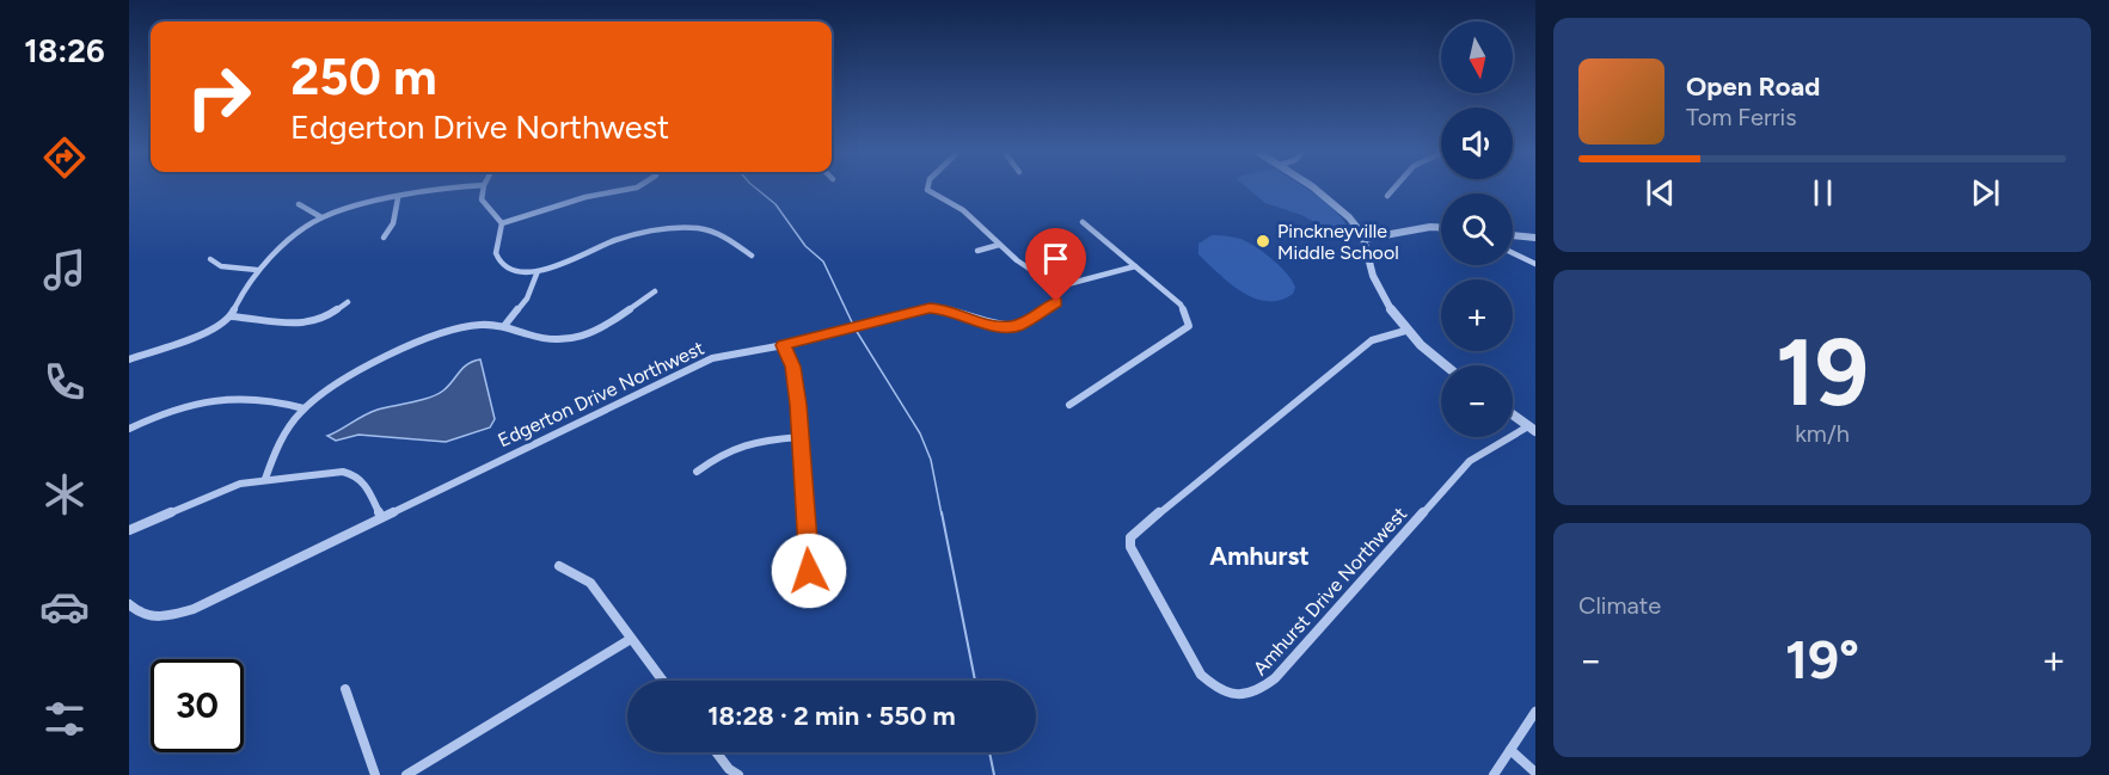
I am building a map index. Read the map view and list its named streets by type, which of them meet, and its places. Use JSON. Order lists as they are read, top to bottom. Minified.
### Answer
{"streets":{"street":["Edgerton Drive Northwest","Amhurst Drive Northwest"]},"districts":["Amhurst"],"places":["Pinckneyville Middle School"],"north":"bottom","page":{"tabs":"18:26","map_buttons":["+","−"],"turn":["250 m","Edgerton Drive Northwest"],"song":["Open Road","Tom Ferris"],"tile":[["19","km/h"],"Climate"],"heat":["−","19°","+"],"limit":"30","trip":"18:28 · 2 min · 550 m"}}
